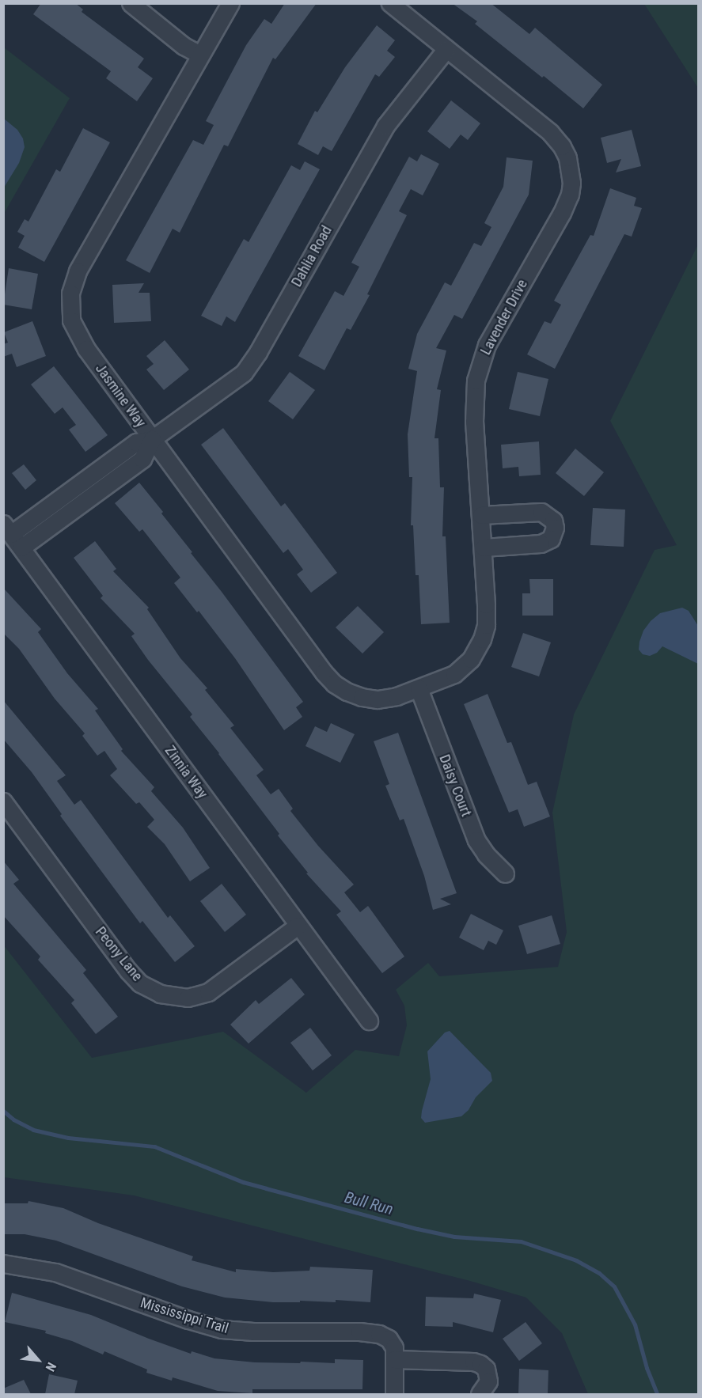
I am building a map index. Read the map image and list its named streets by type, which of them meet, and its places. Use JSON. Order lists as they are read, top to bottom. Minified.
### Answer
{"streets":{"street":["Dahlia Road","Lavender Drive","Jasmine Way","Zinnia Way","Daisy Court","Peony Lane","Mississippi Trail"]},"crossings":[["Dahlia Road","Lavender Drive"],["Dahlia Road","Jasmine Way"],["Dahlia Road","Zinnia Way"],["Lavender Drive","Jasmine Way"],["Lavender Drive","Daisy Court"],["Jasmine Way","Daisy Court"],["Zinnia Way","Peony Lane"]],"water":["Bull Run"],"north":"bottom right"}
